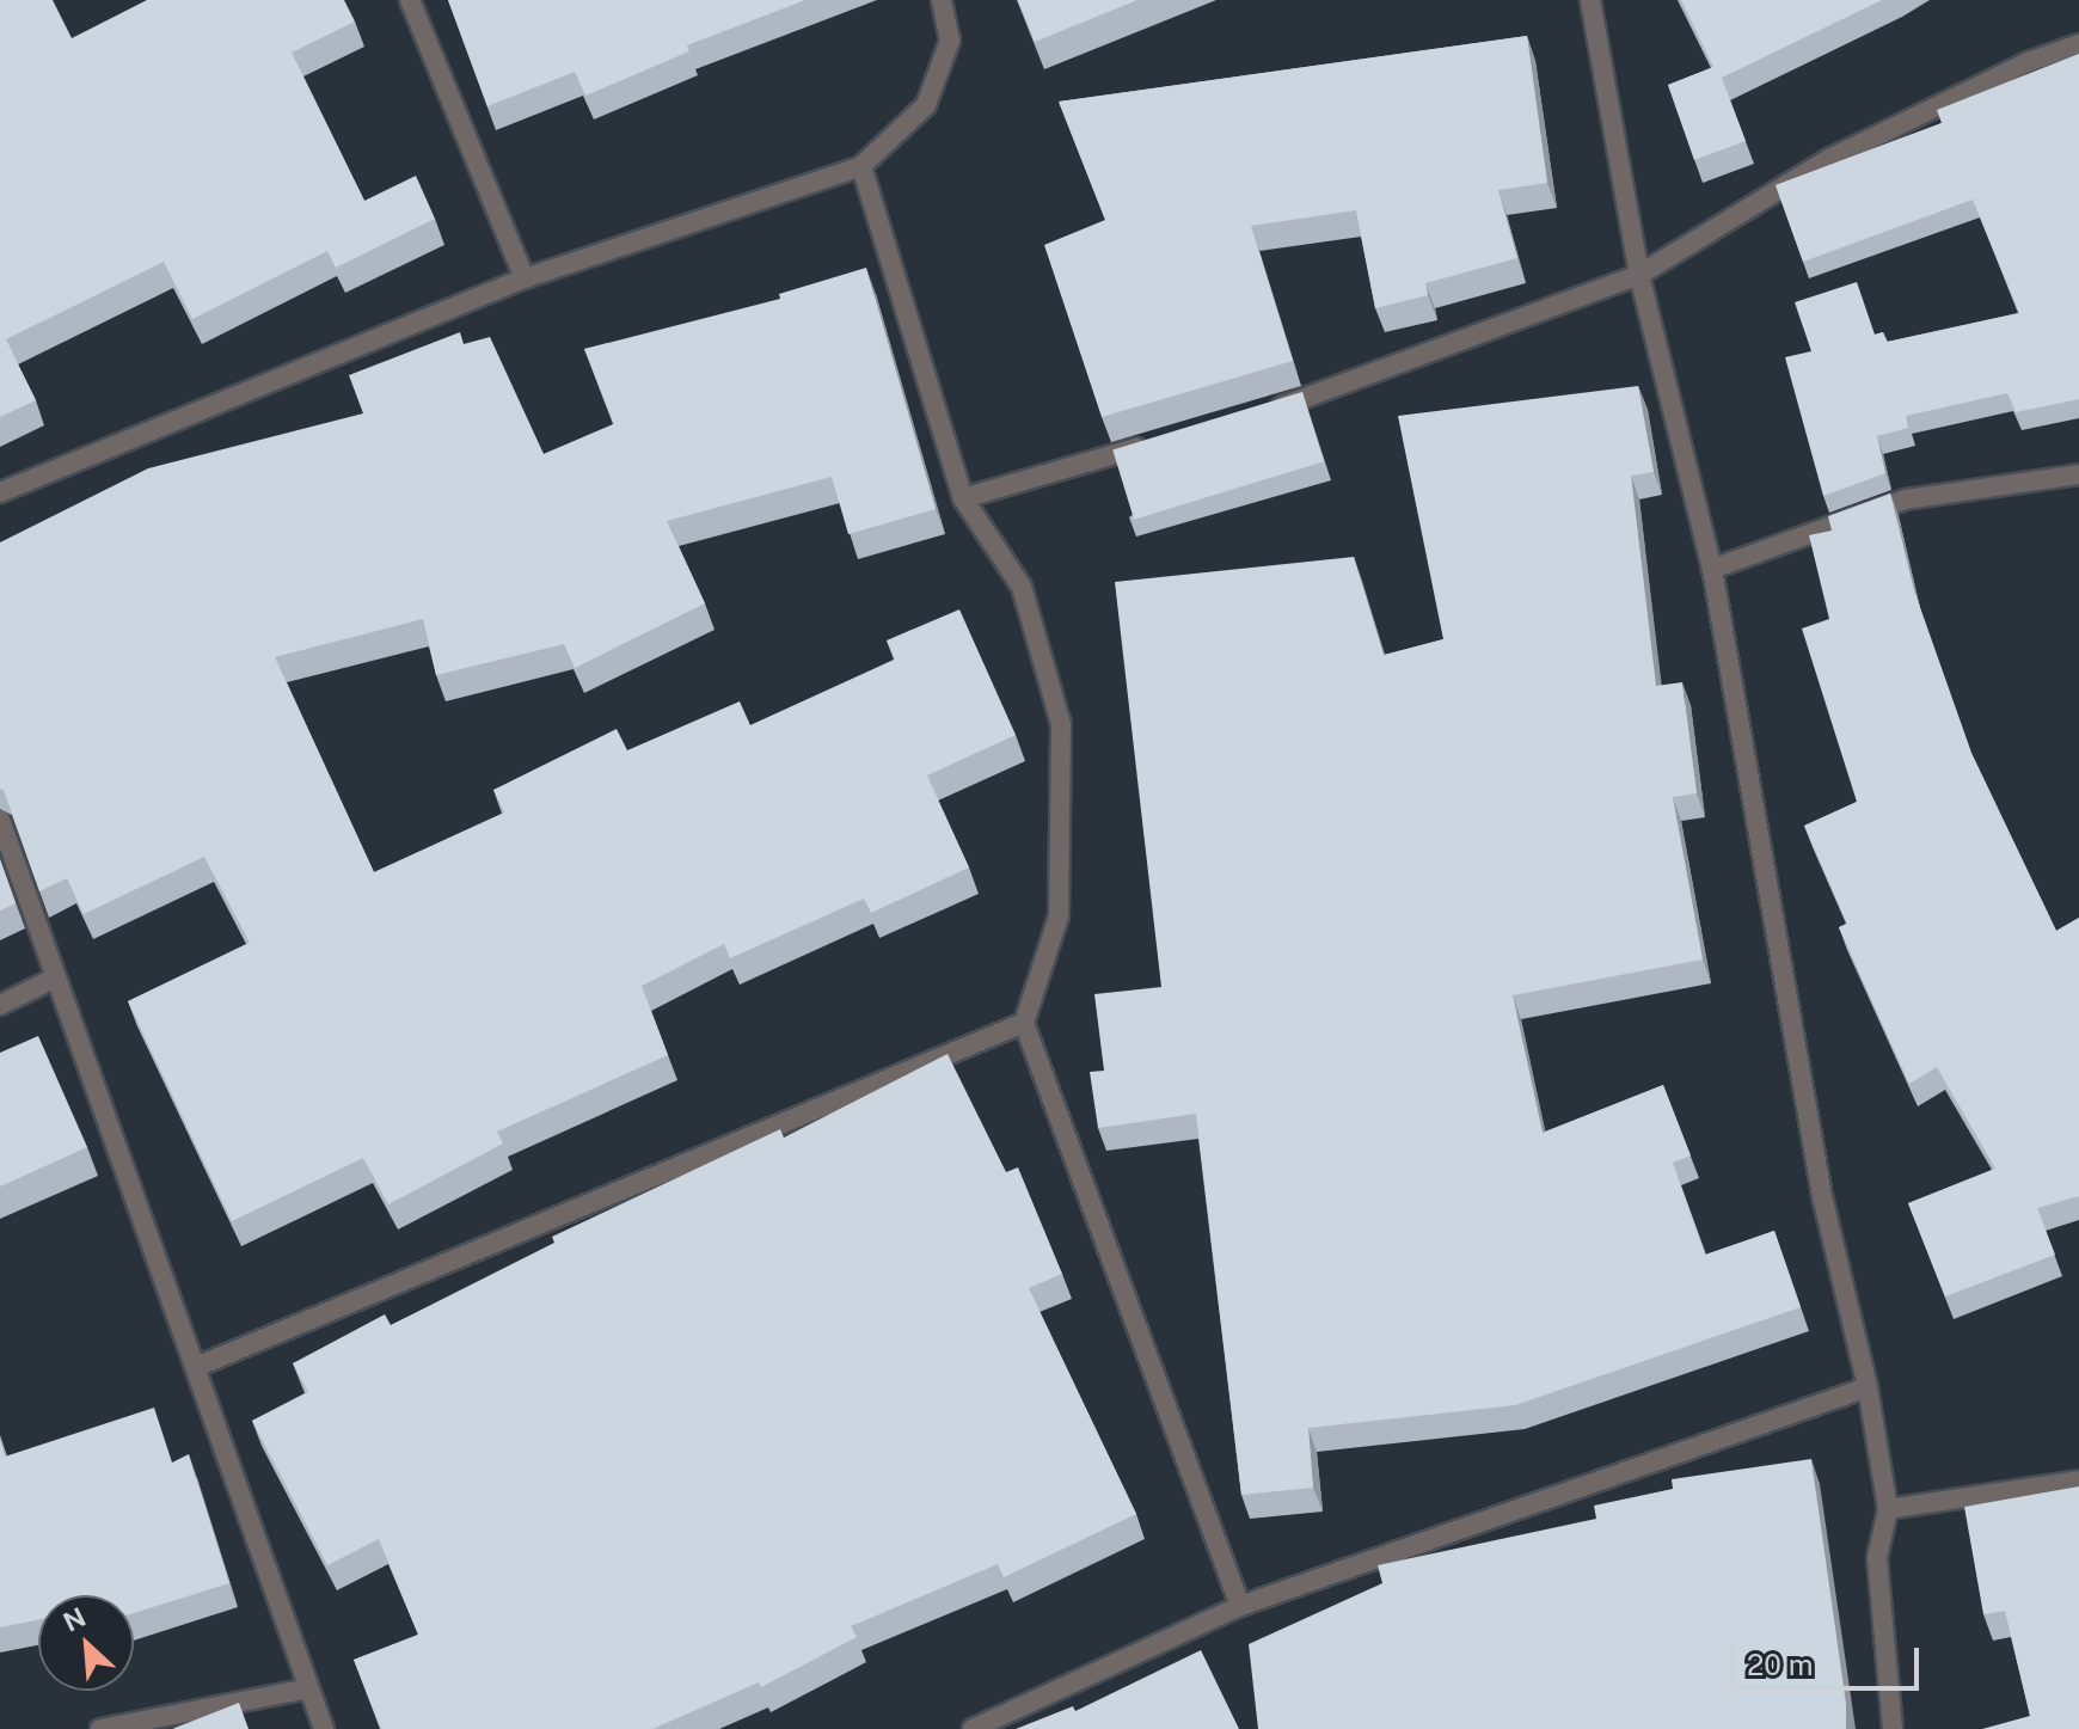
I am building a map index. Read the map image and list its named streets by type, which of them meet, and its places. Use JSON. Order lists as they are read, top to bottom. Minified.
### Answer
{"scale_bar":"20 m","north":"top left"}
